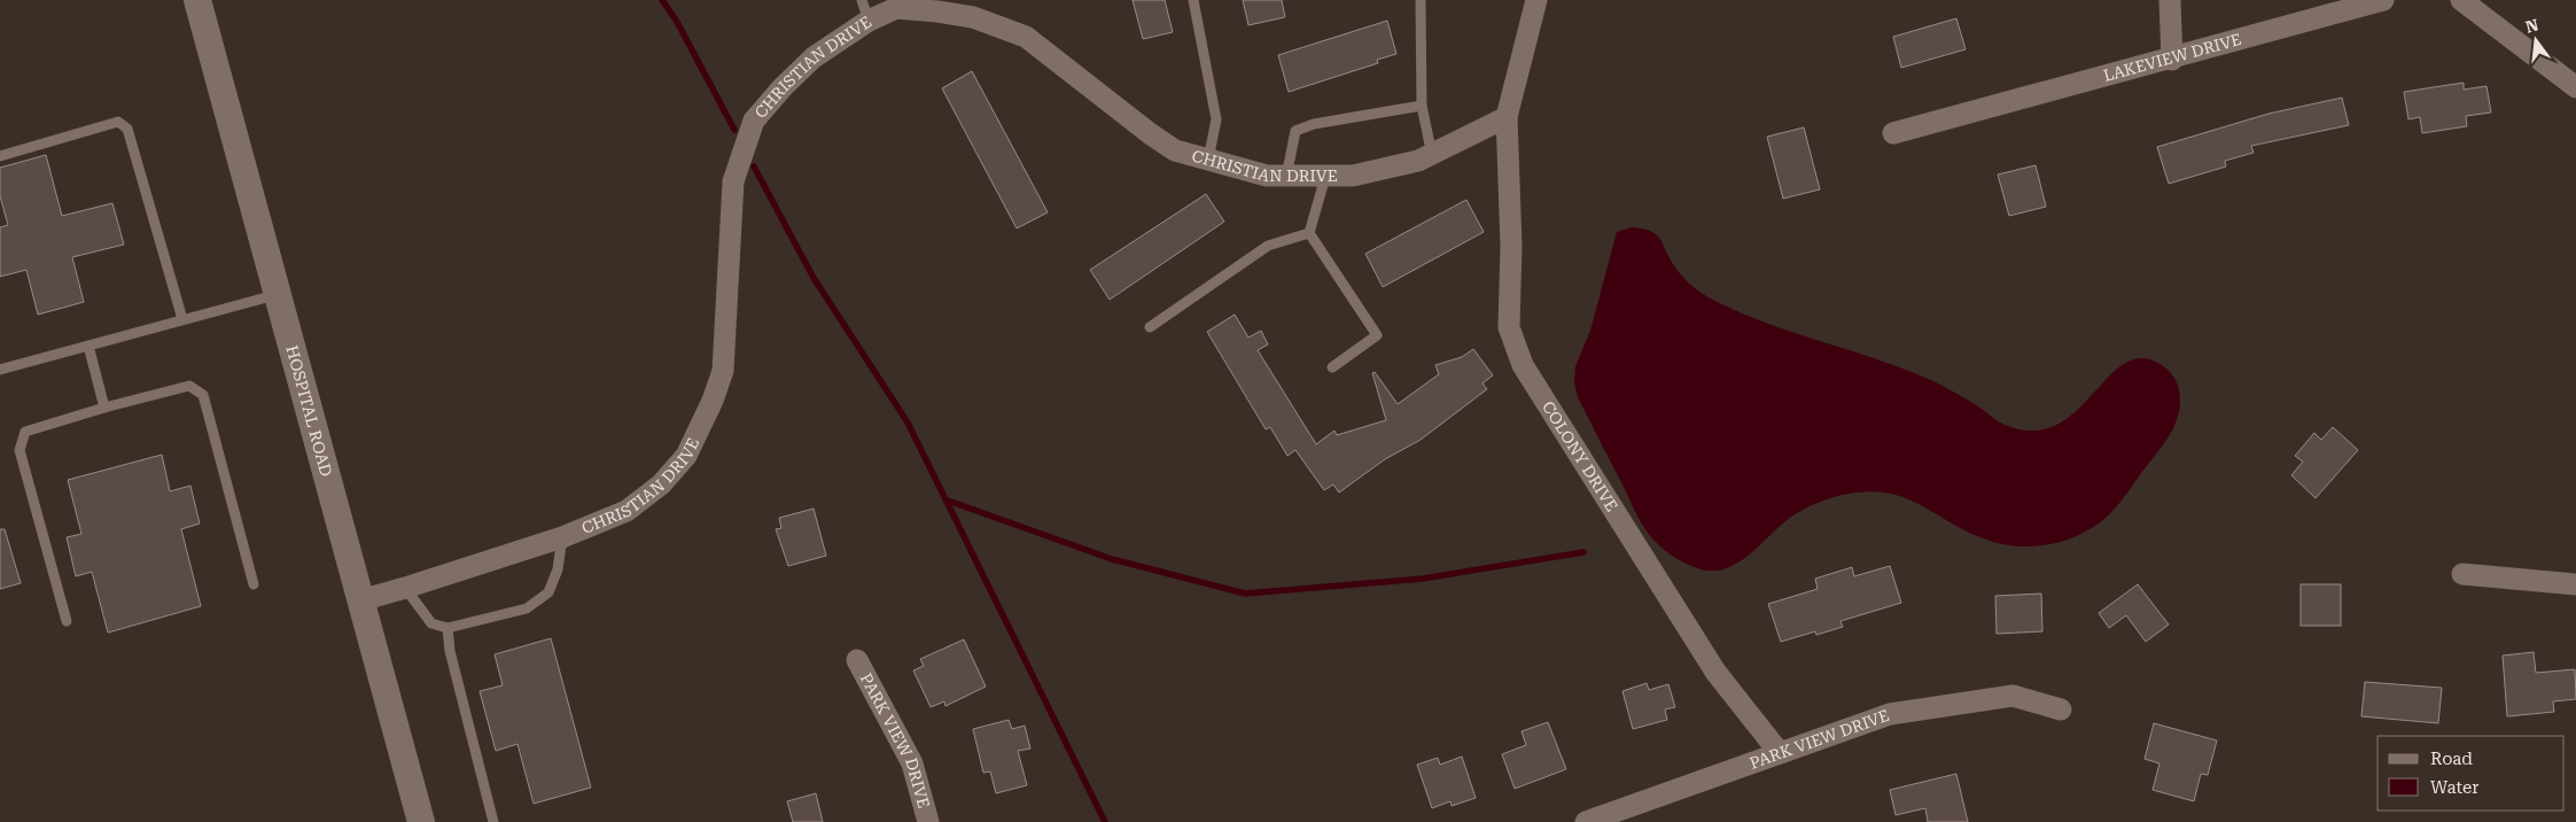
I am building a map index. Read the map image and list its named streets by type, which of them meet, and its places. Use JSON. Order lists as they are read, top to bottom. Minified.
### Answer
{"streets":{"street":["LAKEVIEW DRIVE","CHRISTIAN DRIVE","HOSPITAL ROAD","COLONY DRIVE","PARK VIEW DRIVE"]},"crossings":[["CHRISTIAN DRIVE","HOSPITAL ROAD"],["CHRISTIAN DRIVE","COLONY DRIVE"],["COLONY DRIVE","PARK VIEW DRIVE"]],"legend":["Road","Water"],"north":"top"}
